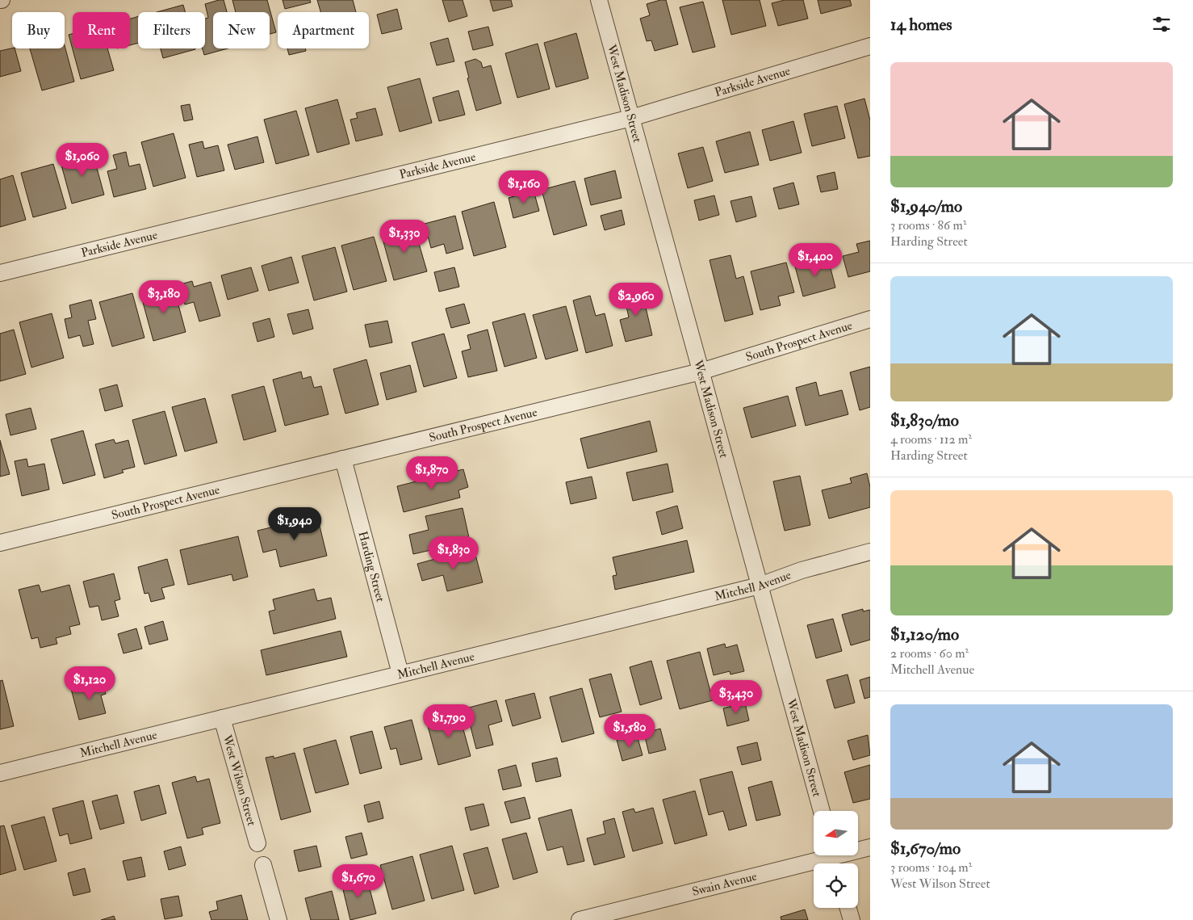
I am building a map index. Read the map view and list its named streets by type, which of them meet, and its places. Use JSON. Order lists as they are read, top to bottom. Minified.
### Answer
{"streets":{"street":["Parkside Avenue","West Madison Street","South Prospect Avenue","Harding Street","Mitchell Avenue","West Wilson Street","Swain Avenue"]},"crossings":[["Parkside Avenue","West Madison Street"],["West Madison Street","South Prospect Avenue"],["West Madison Street","Mitchell Avenue"],["South Prospect Avenue","Harding Street"],["Harding Street","Mitchell Avenue"],["Mitchell Avenue","West Wilson Street"]],"north":"left","page":{"heading":"14 homes","chip":["Buy","Rent","Filters","New","Apartment"],"list":[{"name":"$1,940/mo","note":"3 rooms · 86 m² · Harding Street"},{"name":"$1,830/mo","note":"4 rooms · 112 m² · Harding Street"},{"name":"$1,120/mo","note":"2 rooms · 60 m² · Mitchell Avenue"},{"name":"$1,670/mo","note":"3 rooms · 104 m² · West Wilson Street"}],"price":["$1,060","$1,160","$1,330","$1,400","$3,180","$2,960","$1,870","$1,940","$1,830","$1,120","$3,430","$1,790","$1,580","$1,670"]}}
